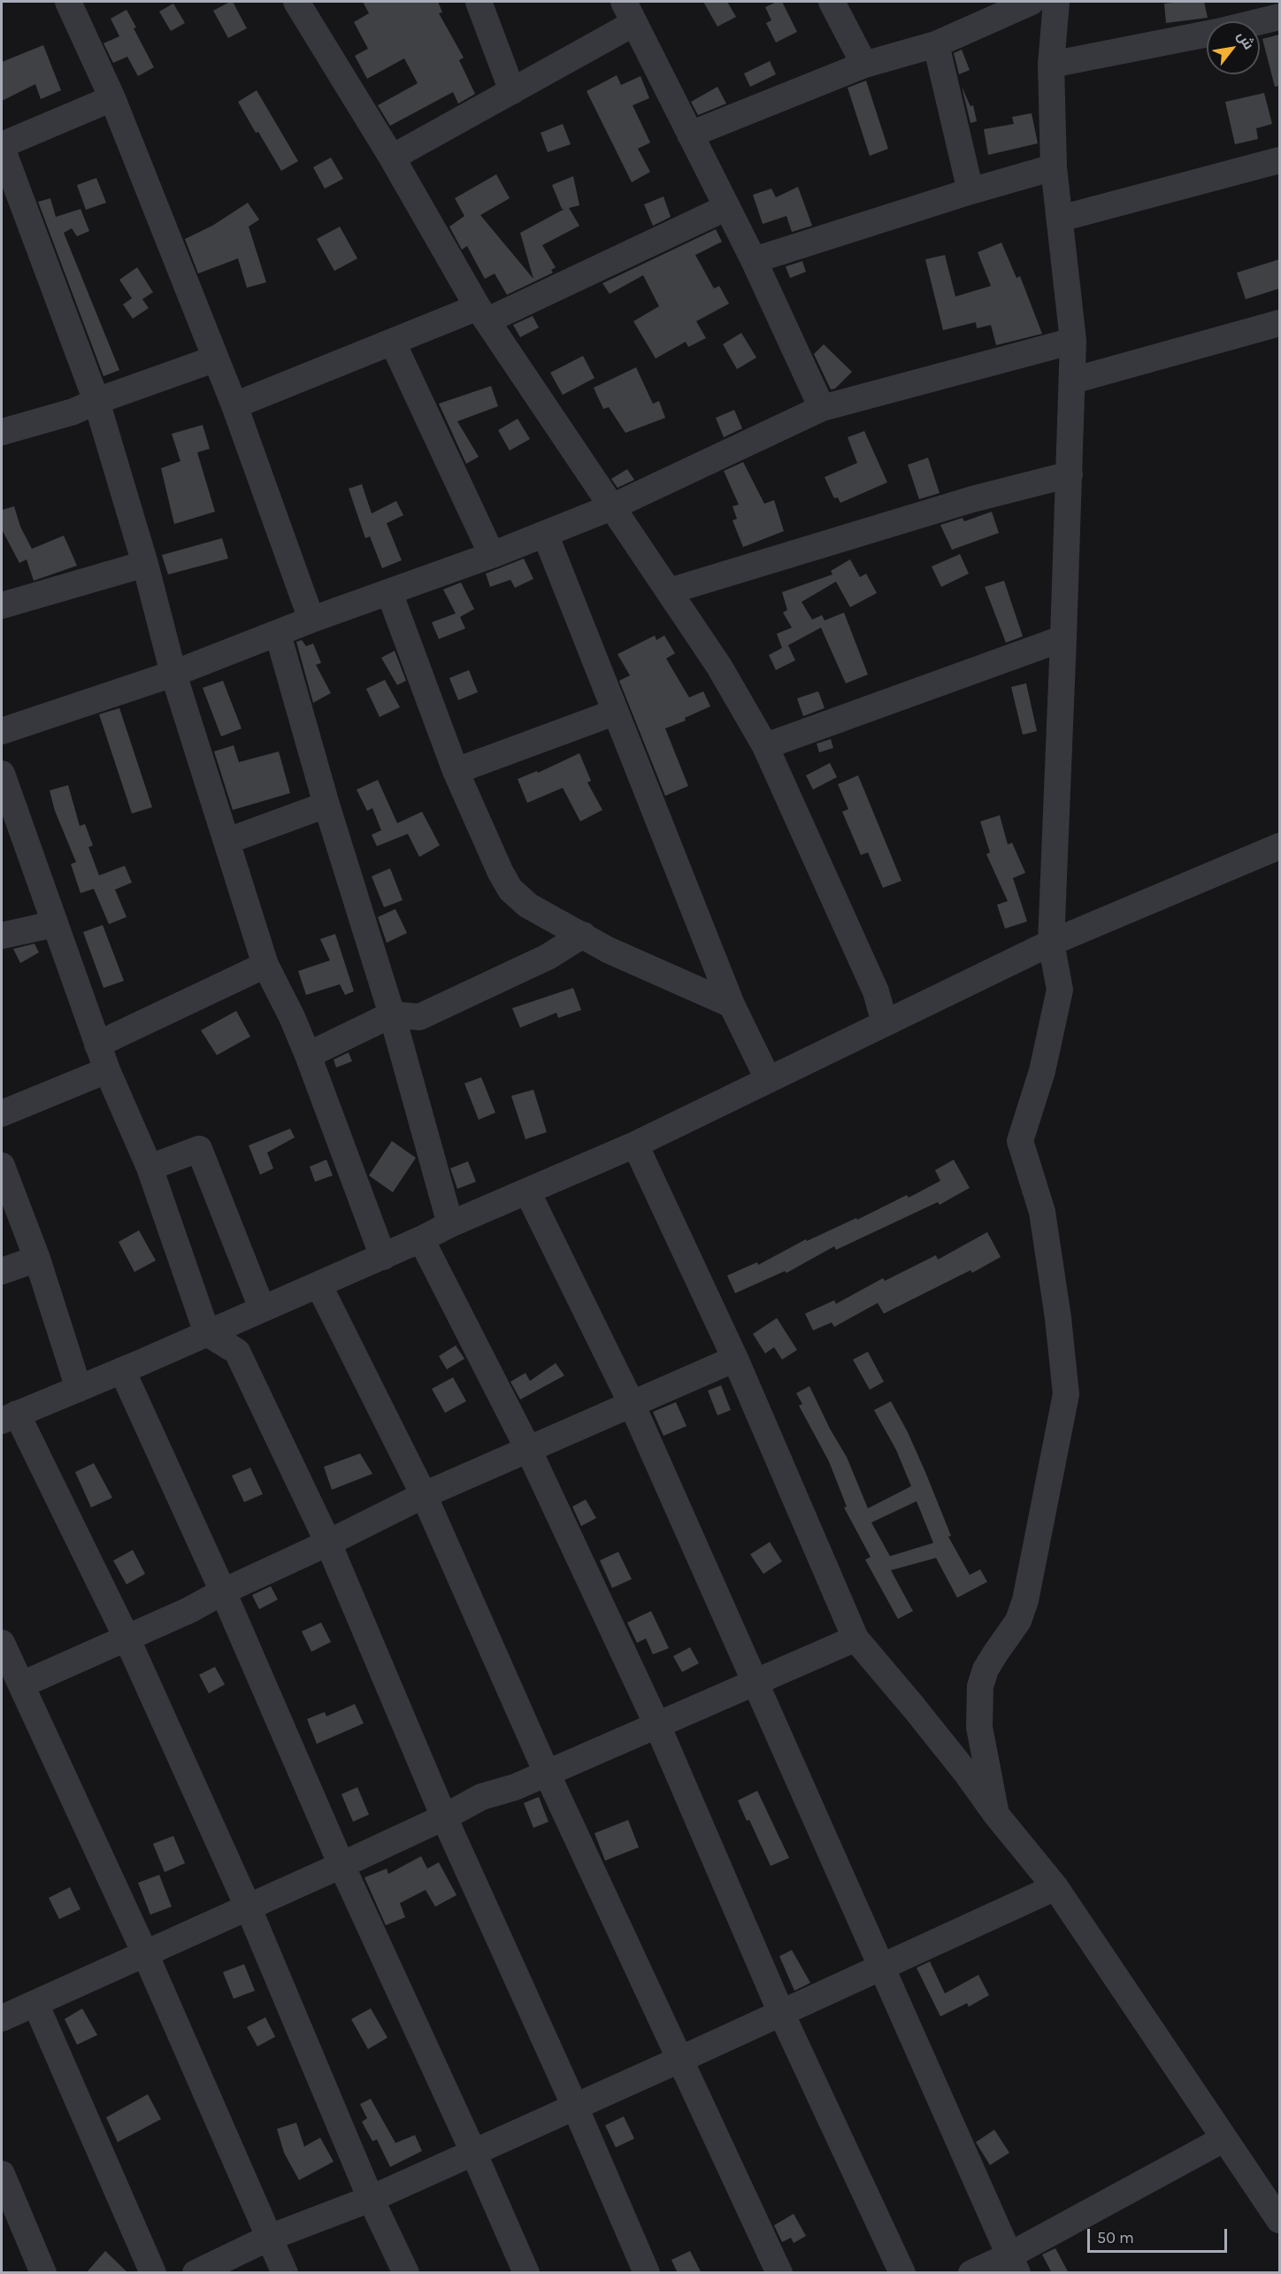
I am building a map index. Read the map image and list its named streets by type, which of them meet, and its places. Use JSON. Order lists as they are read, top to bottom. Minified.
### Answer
{"scale_bar":"50 m","north":"top right"}
